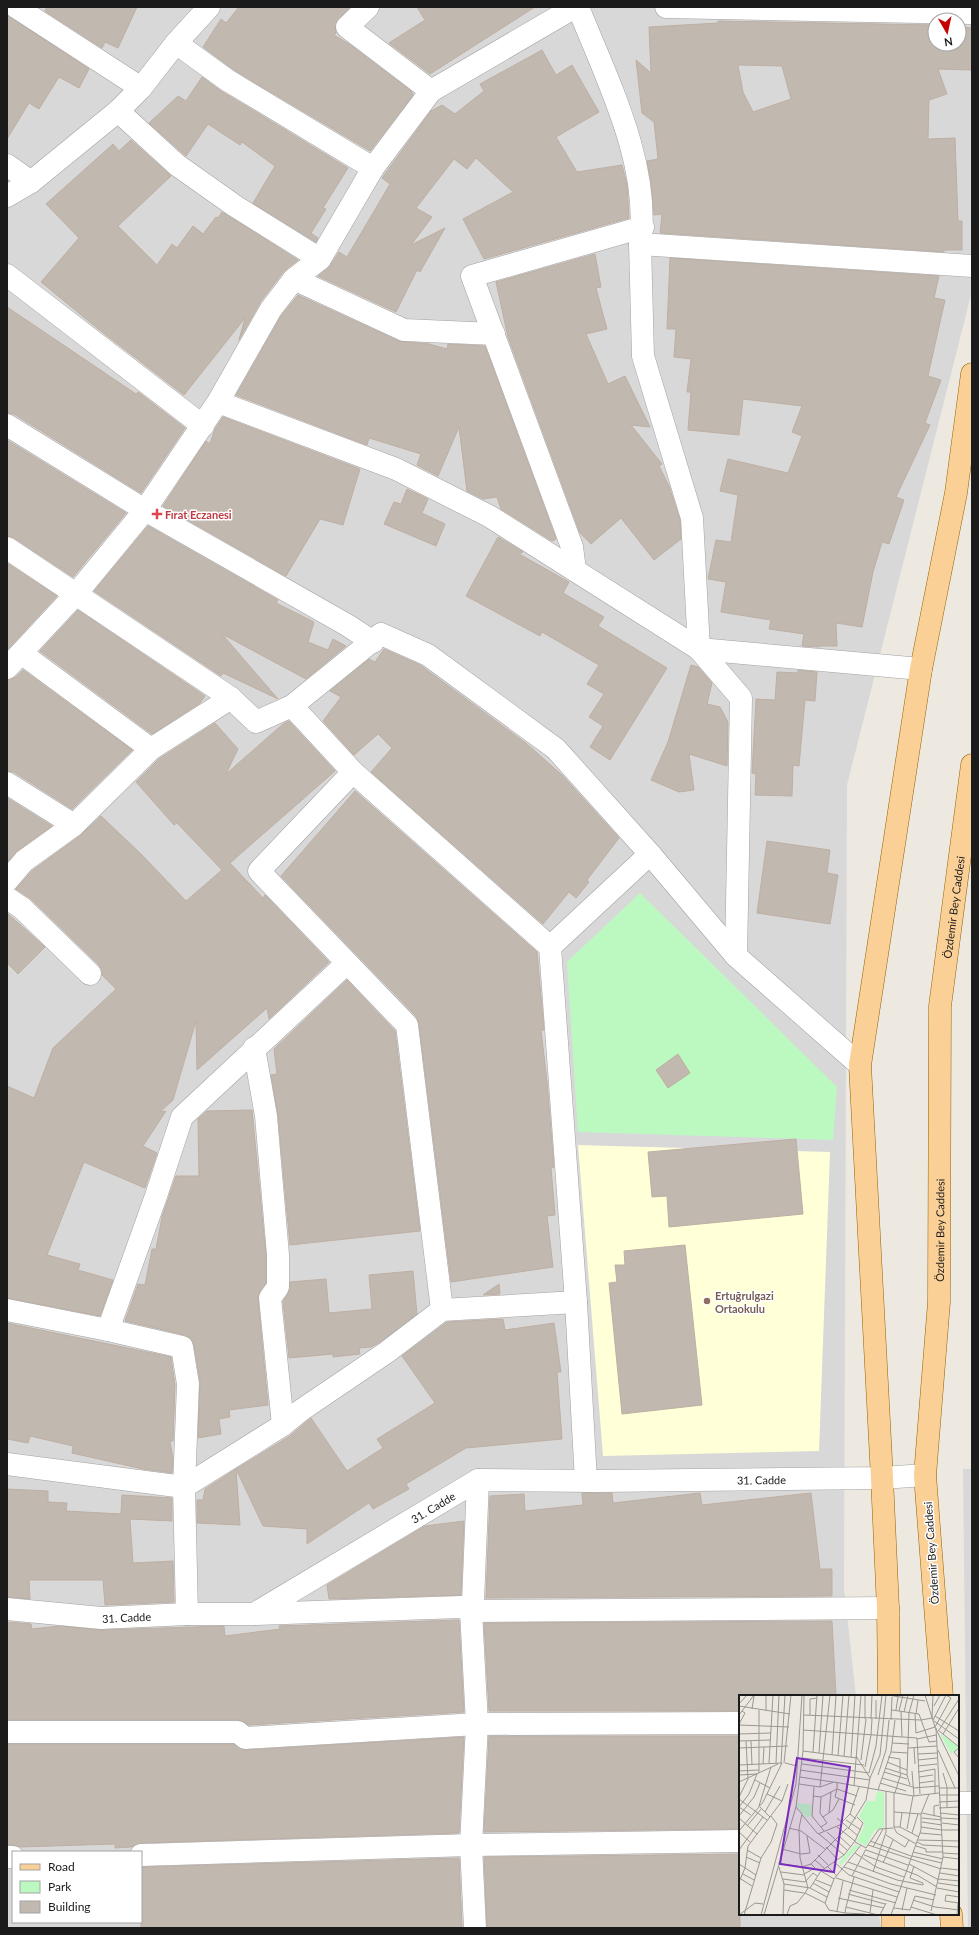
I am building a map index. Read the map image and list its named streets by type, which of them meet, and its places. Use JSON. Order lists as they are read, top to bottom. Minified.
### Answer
{"streets":{"main road":["Özdemir Bey Caddesi"],"street":["31. Cadde"]},"crossings":[["Özdemir Bey Caddesi","31. Cadde"]],"places":{"health":["Fırat Eczanesi"],"other":["Ertuğrulgazi Ortaokulu"]},"legend":["Road","Park","Building"],"north":"bottom"}
